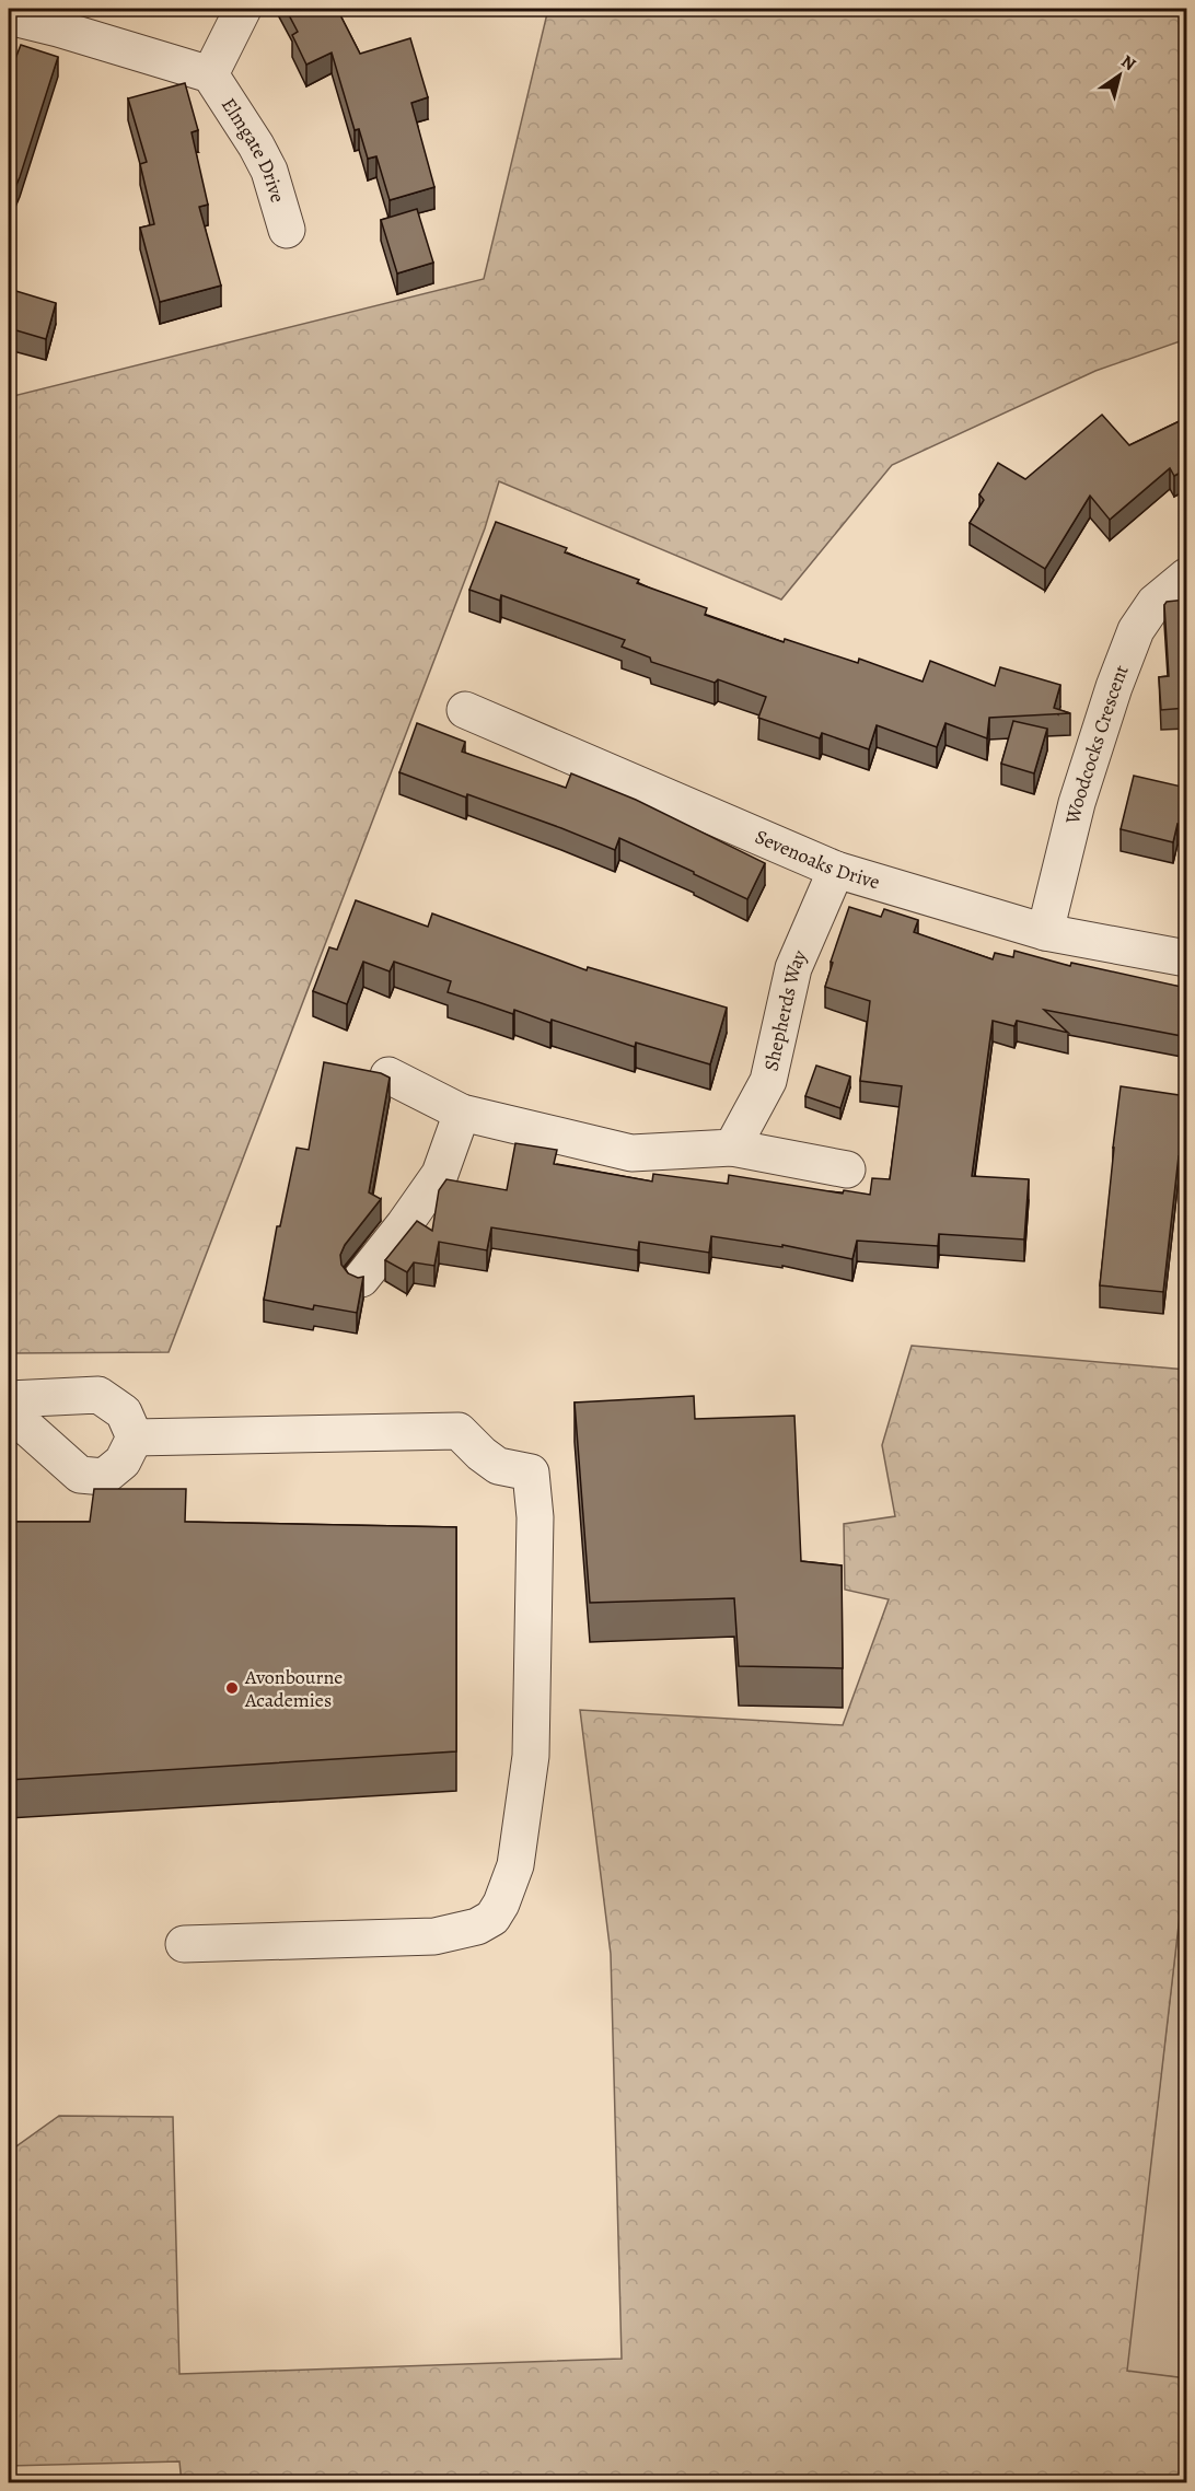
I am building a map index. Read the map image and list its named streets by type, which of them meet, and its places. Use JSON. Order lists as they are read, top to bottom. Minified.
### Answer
{"streets":{"street":["Elmgate Drive","Woodcocks Crescent","Sevenoaks Drive","Shepherds Way"]},"crossings":[["Woodcocks Crescent","Sevenoaks Drive"],["Sevenoaks Drive","Shepherds Way"]],"places":["Avonbourne Academies"],"north":"top right"}
